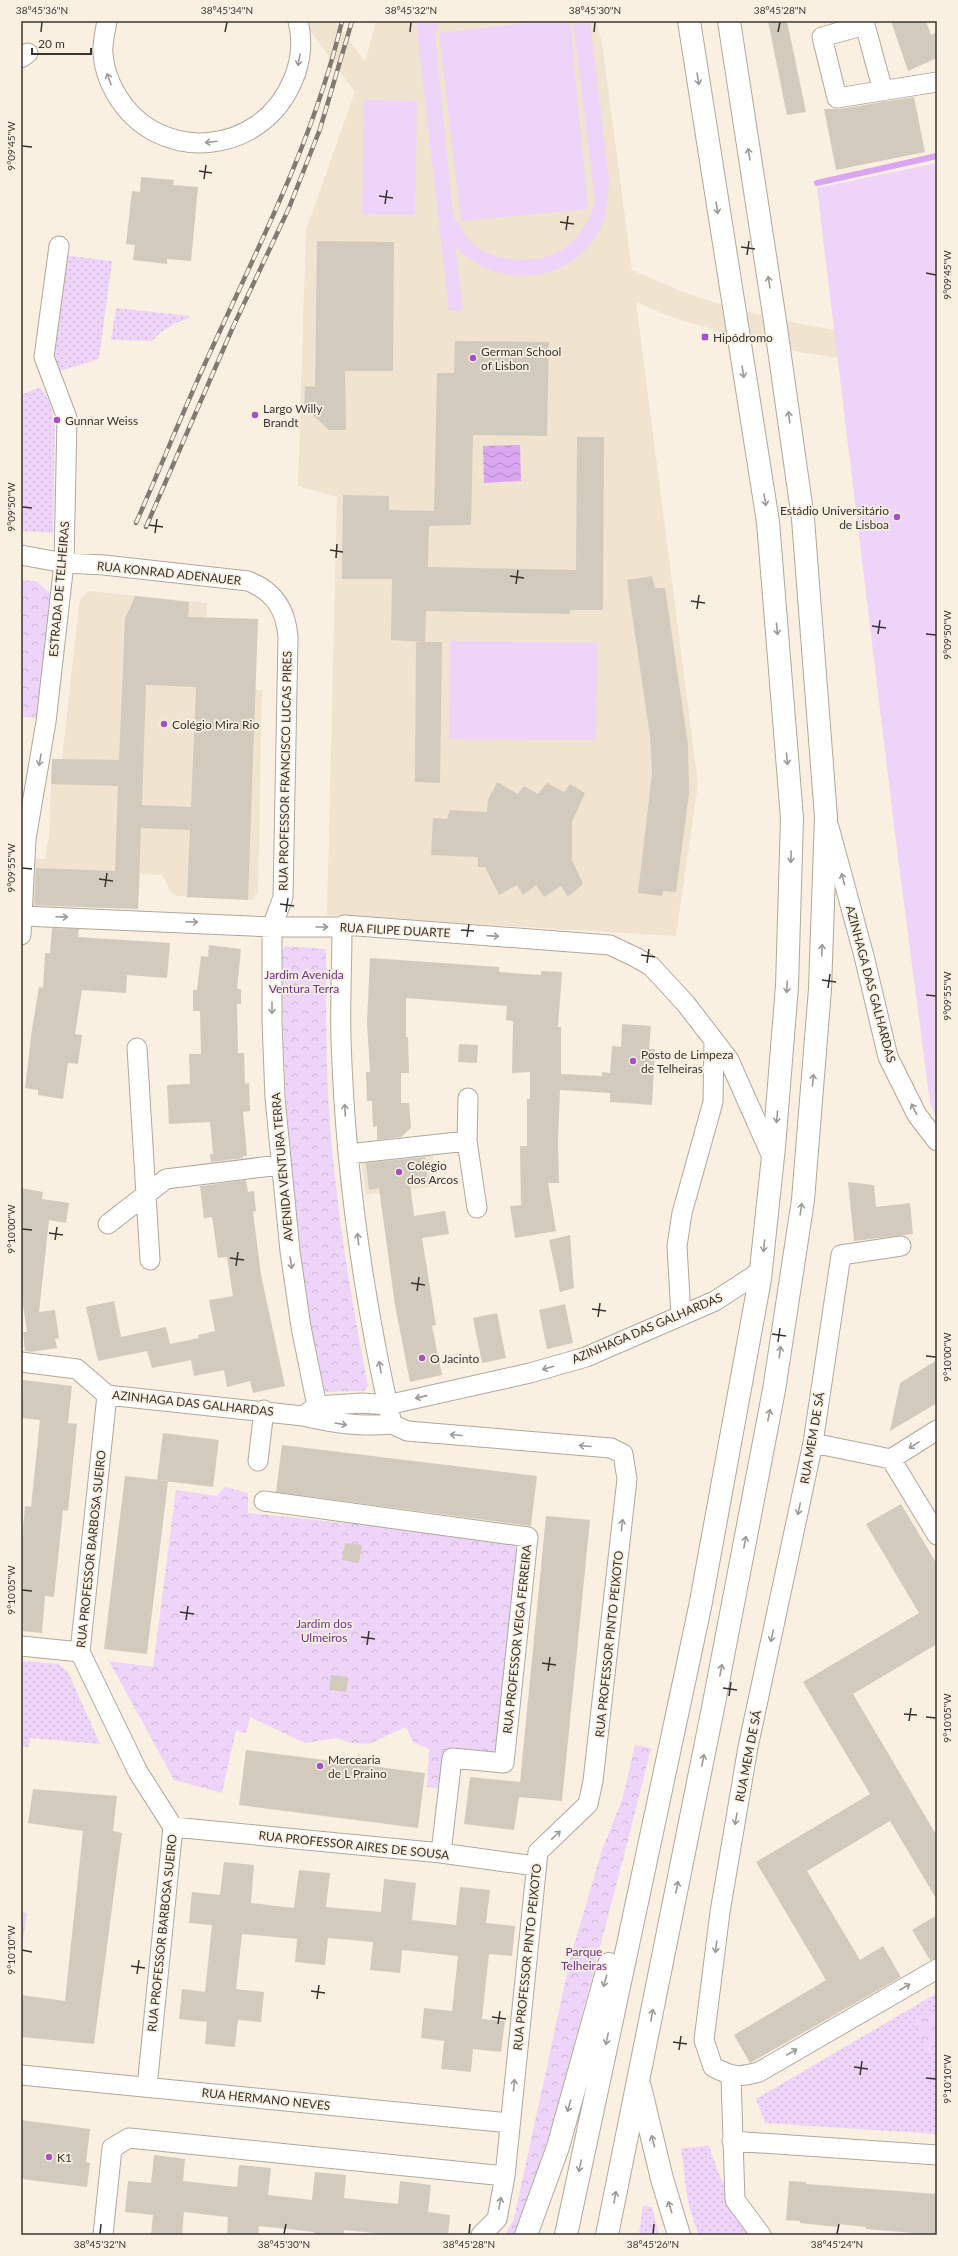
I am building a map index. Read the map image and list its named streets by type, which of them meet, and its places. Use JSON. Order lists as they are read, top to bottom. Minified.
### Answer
{"streets":{"street":["RUA KONRAD ADENAUER","ESTRADA DE TELHEIRAS","RUA PROFESSOR FRANCISCO LUCAS PIRES","RUA FILIPE DUARTE","AZINHAGA DAS GALHARDAS","AVENIDA VENTURA TERRA","RUA MEM DE SÁ","RUA PROFESSOR BARBOSA SUEIRO","RUA PROFESSOR VEIGA FERREIRA","RUA PROFESSOR PINTO PEIXOTO","RUA PROFESSOR AIRES DE SOUSA","RUA HERMANO NEVES"]},"crossings":[["RUA KONRAD ADENAUER","ESTRADA DE TELHEIRAS"],["RUA KONRAD ADENAUER","RUA PROFESSOR FRANCISCO LUCAS PIRES"],["ESTRADA DE TELHEIRAS","RUA FILIPE DUARTE"],["RUA PROFESSOR FRANCISCO LUCAS PIRES","RUA FILIPE DUARTE"],["RUA PROFESSOR FRANCISCO LUCAS PIRES","AVENIDA VENTURA TERRA"],["RUA FILIPE DUARTE","AVENIDA VENTURA TERRA"],["AZINHAGA DAS GALHARDAS","AVENIDA VENTURA TERRA"],["AZINHAGA DAS GALHARDAS","RUA PROFESSOR BARBOSA SUEIRO"],["AZINHAGA DAS GALHARDAS","RUA PROFESSOR PINTO PEIXOTO"],["RUA PROFESSOR BARBOSA SUEIRO","RUA PROFESSOR AIRES DE SOUSA"],["RUA PROFESSOR BARBOSA SUEIRO","RUA HERMANO NEVES"],["RUA PROFESSOR VEIGA FERREIRA","RUA PROFESSOR AIRES DE SOUSA"],["RUA PROFESSOR PINTO PEIXOTO","RUA PROFESSOR AIRES DE SOUSA"],["RUA PROFESSOR PINTO PEIXOTO","RUA HERMANO NEVES"]],"one_way":["ESTRADA DE TELHEIRAS","RUA FILIPE DUARTE","RUA MEM DE SÁ","RUA PROFESSOR PINTO PEIXOTO"],"parks":["Jardim Avenida Ventura Terra","Jardim dos Ulmeiros","Parque Telheiras"],"places":{"transit":["Hipódromo"],"other":["German School of Lisbon","Largo Willy Brandt","Gunnar Weiss","Estádio Universitário de Lisboa","Colégio Mira Rio","Posto de Limpeza de Telheiras","Colégio dos Arcos","O Jacinto","Mercearia de L Praino","K1"]},"scale_bar":"20 m","coordinates":["38°45'36\"N","38°45'34\"N","38°45'32\"N","38°45'30\"N","38°45'28\"N","9°09'45\"W","9°09'50\"W","9°09'55\"W","9°10'00\"W","9°10'05\"W","9°10'10\"W","38°45'26\"N","38°45'24\"N"]}
